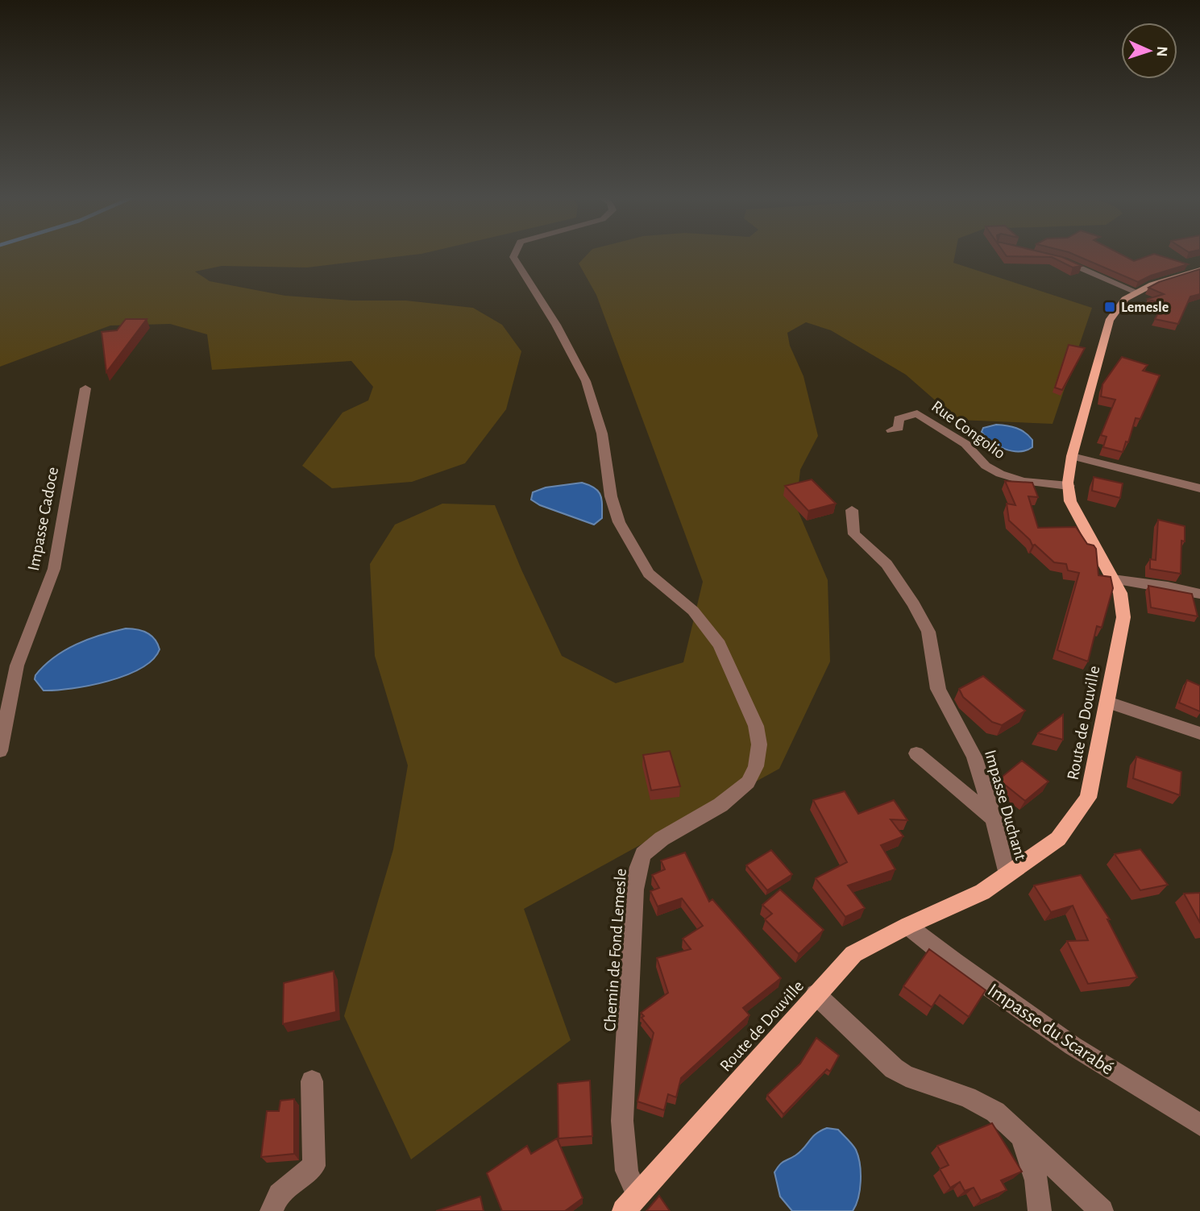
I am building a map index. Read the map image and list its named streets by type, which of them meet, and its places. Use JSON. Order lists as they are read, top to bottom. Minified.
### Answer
{"streets":{"main road":["Route de Douville"],"street":["Rue Congolio","Impasse Cadoce","Impasse Duchant","Chemin de Fond Lemesle","Impasse du Scarabé"]},"crossings":[["Rue Congolio","Route de Douville"],["Route de Douville","Impasse Duchant"],["Route de Douville","Chemin de Fond Lemesle"],["Route de Douville","Impasse du Scarabé"]],"places":{"transit":["Lemesle"]},"north":"right"}
